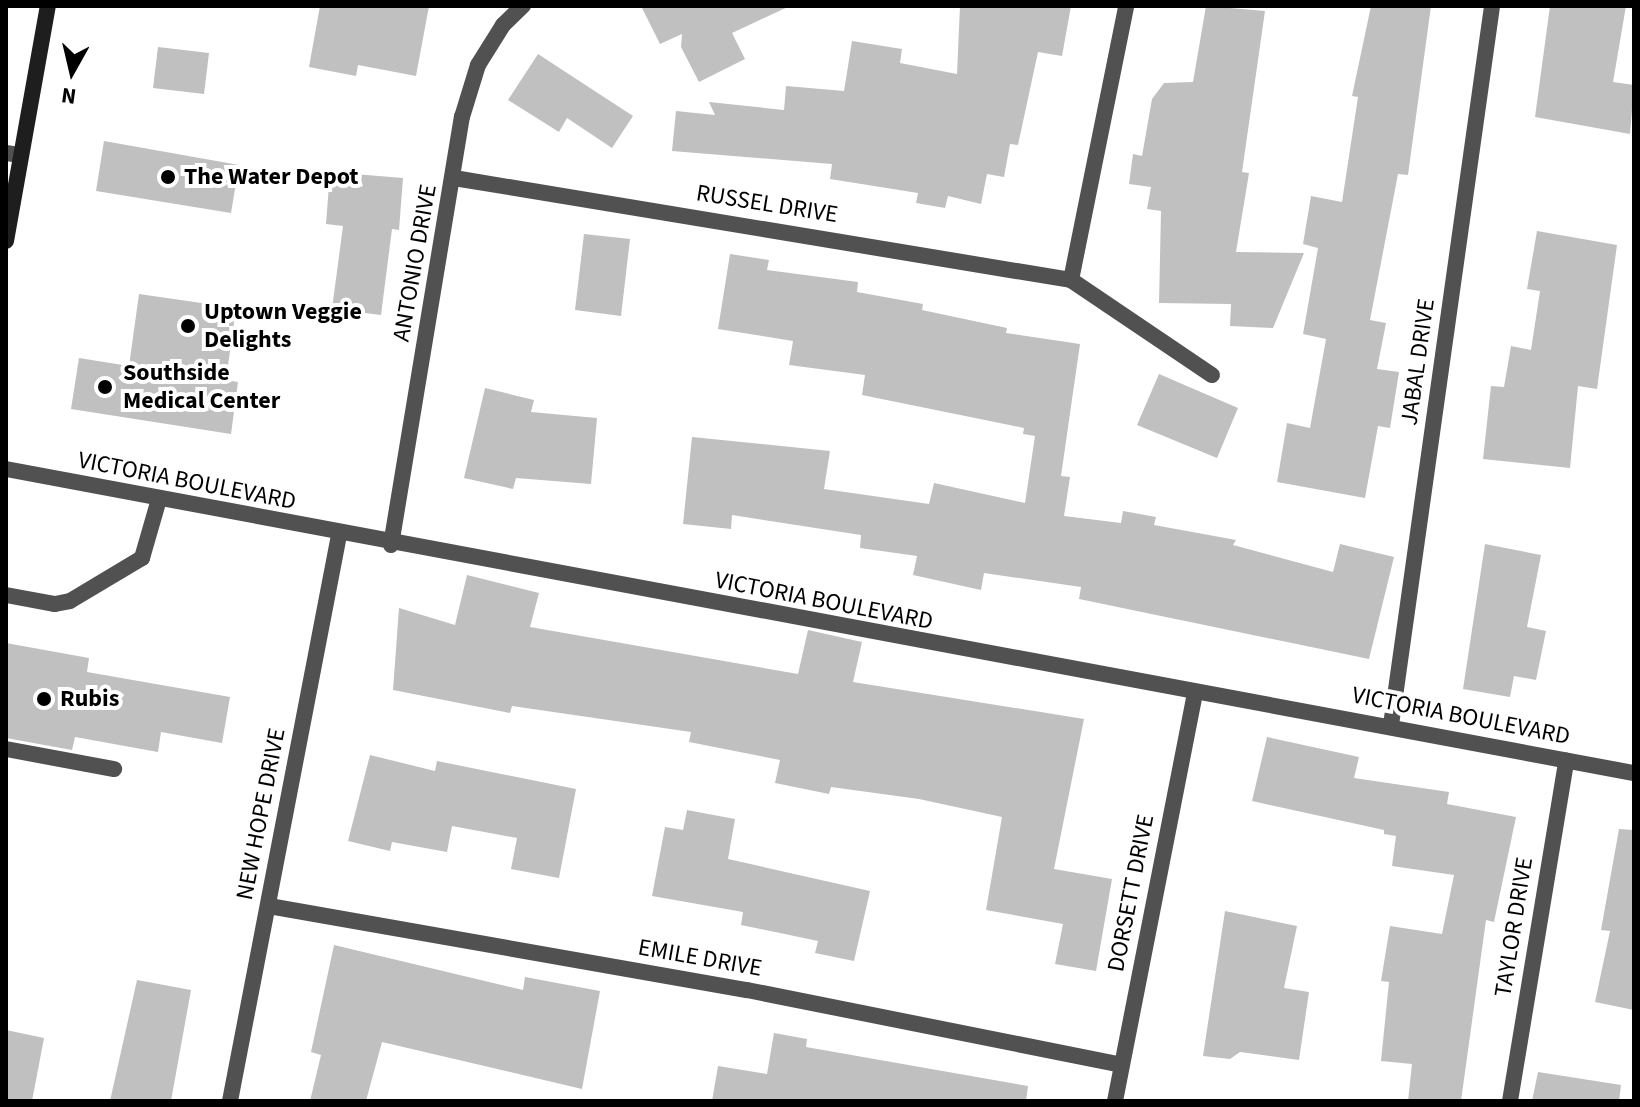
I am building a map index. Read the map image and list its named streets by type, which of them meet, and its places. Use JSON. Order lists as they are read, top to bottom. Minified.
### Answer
{"streets":{"street":["RUSSEL DRIVE","ANTONIO DRIVE","JABAL DRIVE","VICTORIA BOULEVARD","NEW HOPE DRIVE","DORSETT DRIVE","TAYLOR DRIVE","EMILE DRIVE"]},"crossings":[["RUSSEL DRIVE","ANTONIO DRIVE"],["ANTONIO DRIVE","VICTORIA BOULEVARD"],["JABAL DRIVE","VICTORIA BOULEVARD"],["VICTORIA BOULEVARD","NEW HOPE DRIVE"],["VICTORIA BOULEVARD","DORSETT DRIVE"],["VICTORIA BOULEVARD","TAYLOR DRIVE"],["NEW HOPE DRIVE","EMILE DRIVE"],["DORSETT DRIVE","EMILE DRIVE"]],"places":["The Water Depot","Uptown Veggie Delights","Southside Medical Center","Rubis"],"north":"bottom"}
